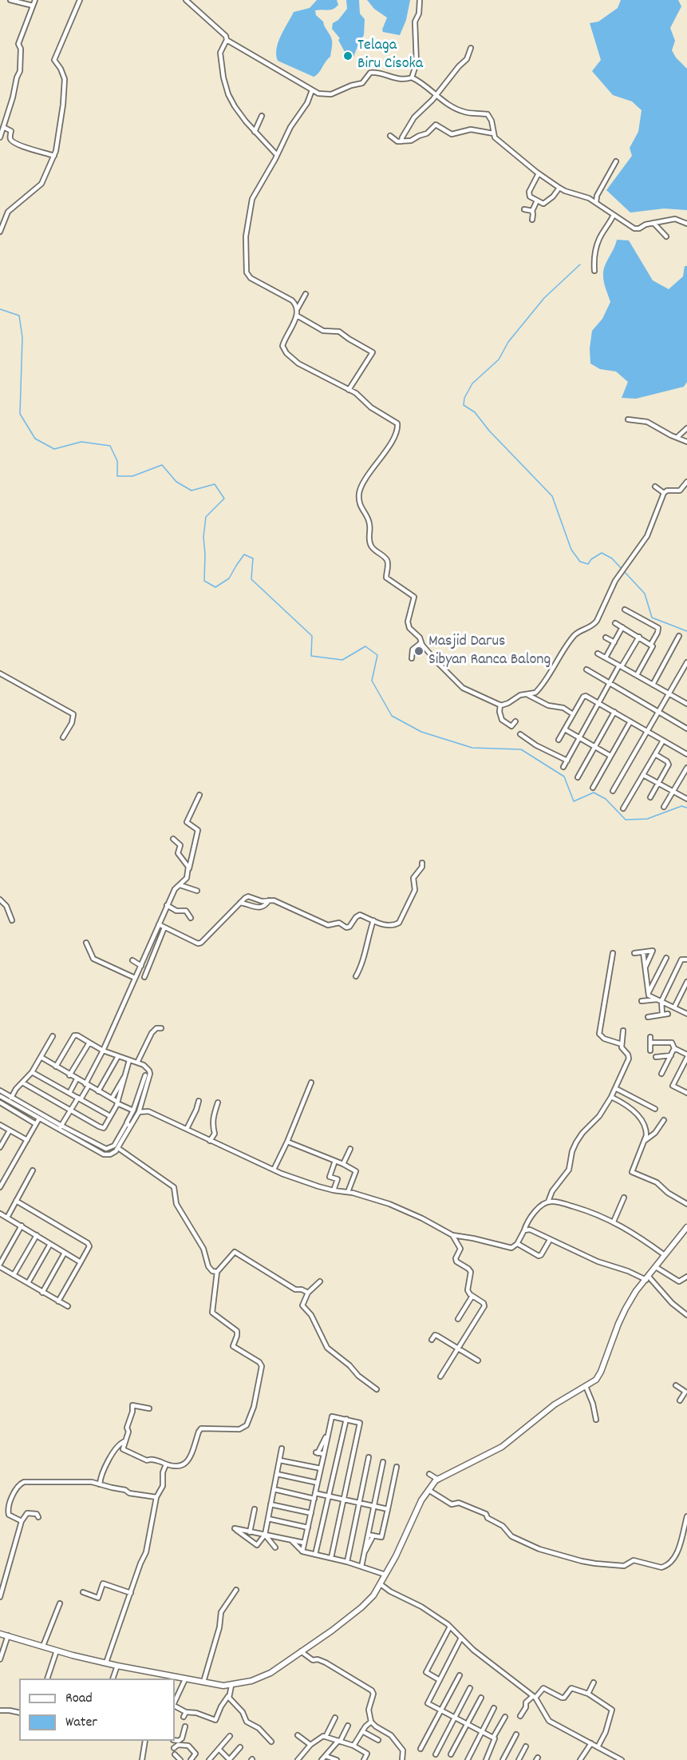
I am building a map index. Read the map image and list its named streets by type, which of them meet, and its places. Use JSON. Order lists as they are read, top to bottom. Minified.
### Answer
{"places":["Telaga Biru Cisoka","Masjid Darus Sibyan Ranca Balong"],"legend":["Road","Water"]}
